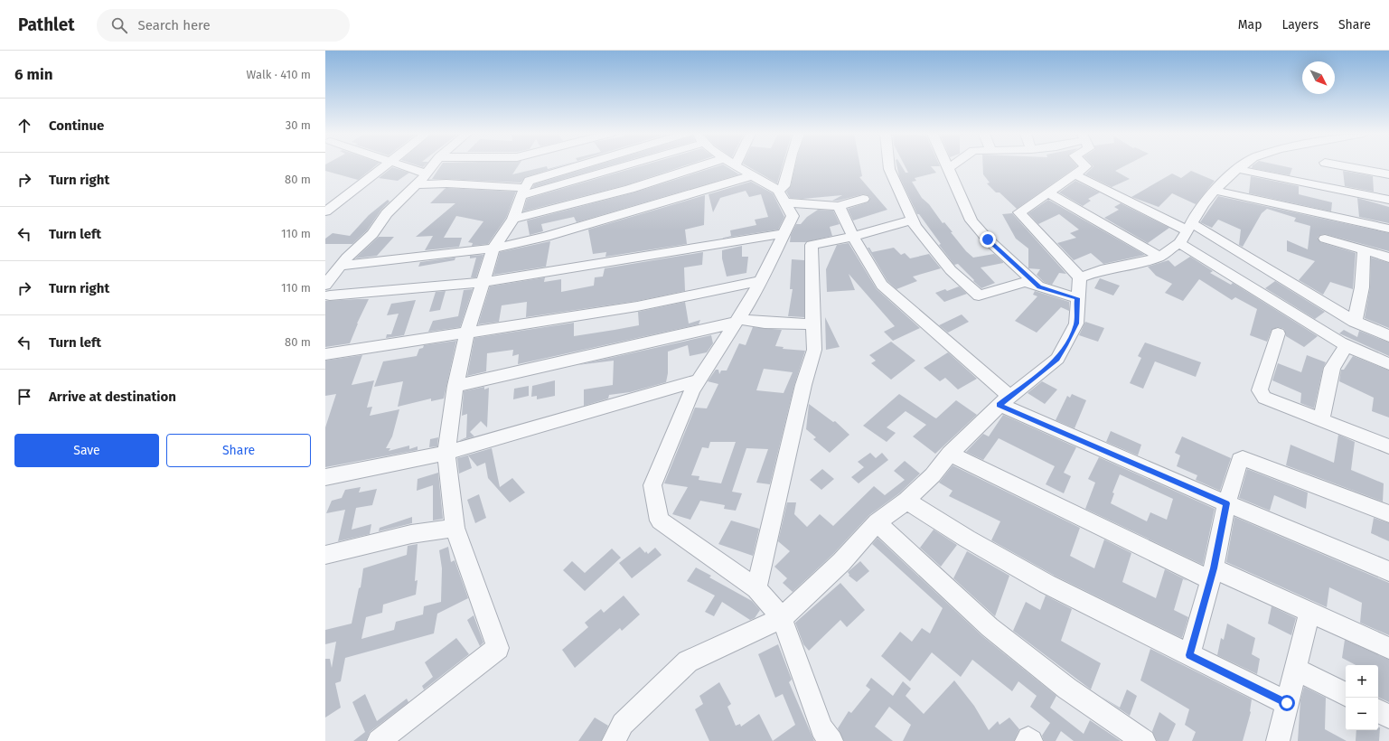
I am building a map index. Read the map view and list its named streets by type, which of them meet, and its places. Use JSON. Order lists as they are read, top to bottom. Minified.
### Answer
{"north":"bottom right","page":{"header":"Pathlet","search":"Search here","nav":["Map","Layers","Share"],"heading":["6 min","Walk · 410 m"],"list":[["Continue","30 m"],["Turn right","80 m"],["Turn left","110 m"],["Turn right","110 m"],["Turn left","80 m"],"Arrive at destination"],"buttons":["Save","Share"],"map_buttons":["+","−"]}}
